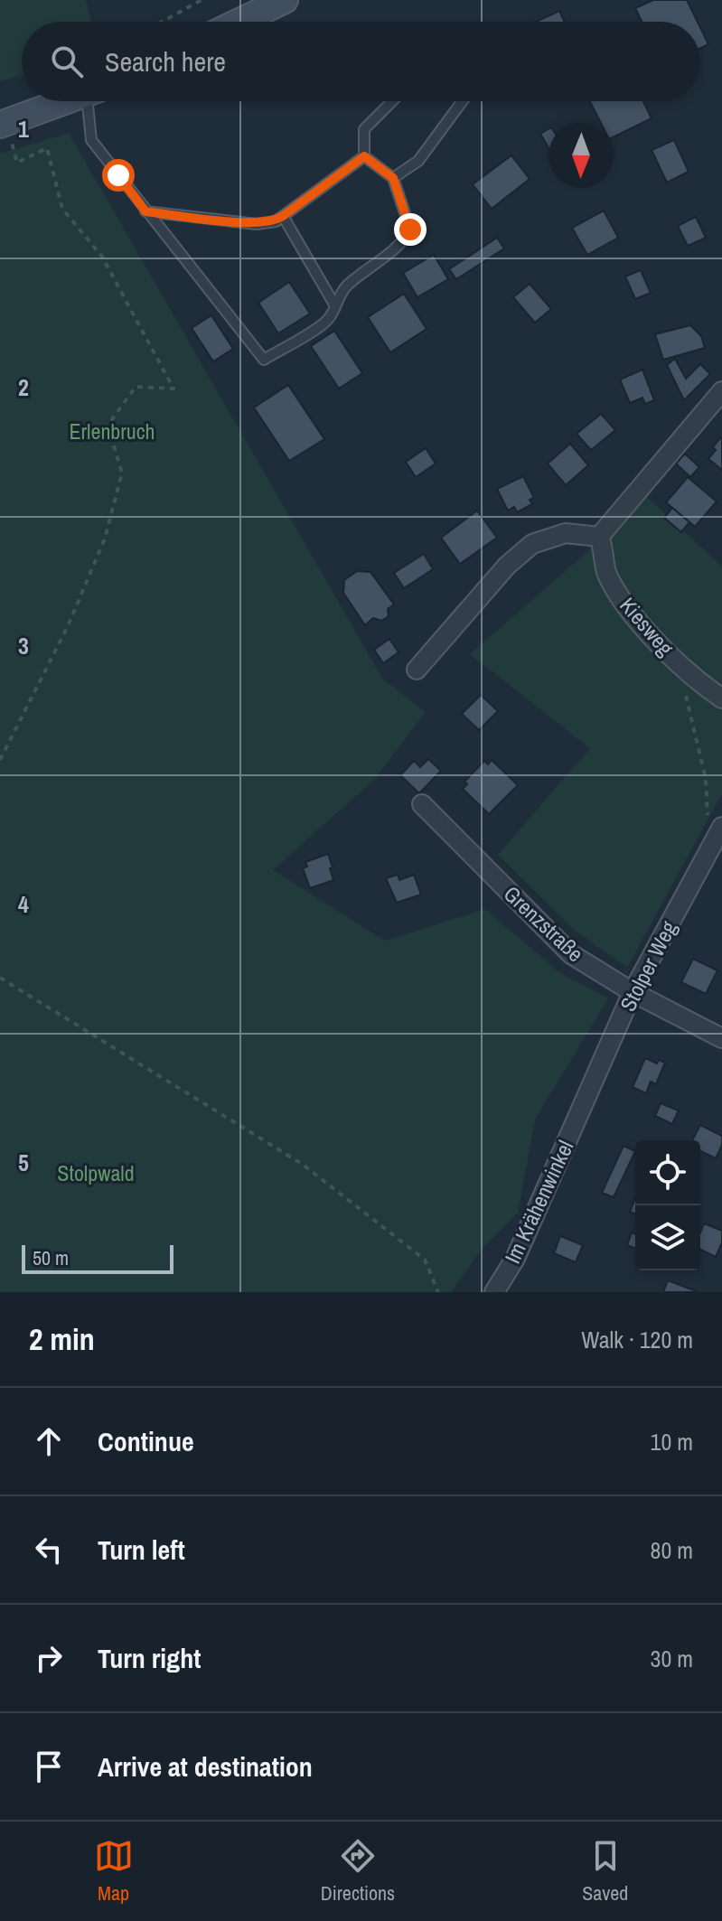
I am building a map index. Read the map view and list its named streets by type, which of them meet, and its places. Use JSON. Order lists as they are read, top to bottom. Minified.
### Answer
{"streets":{"street":["Kiesweg","Grenzstraße","Stolper Weg","Im Krähenwinkel"]},"crossings":[["Grenzstraße","Stolper Weg"],["Stolper Weg","Im Krähenwinkel"]],"parks":["Erlenbruch","Stolpwald"],"scale_bar":"50 m","north":"bottom","page":{"search":"Search here","scale":"50 m","heading":["2 min","Walk · 120 m"],"list":[["Continue","10 m"],["Turn left","80 m"],["Turn right","30 m"],"Arrive at destination"],"nav":["Map","Directions","Saved"]},"grid":{"rows":["1","2","3","4","5"]}}
